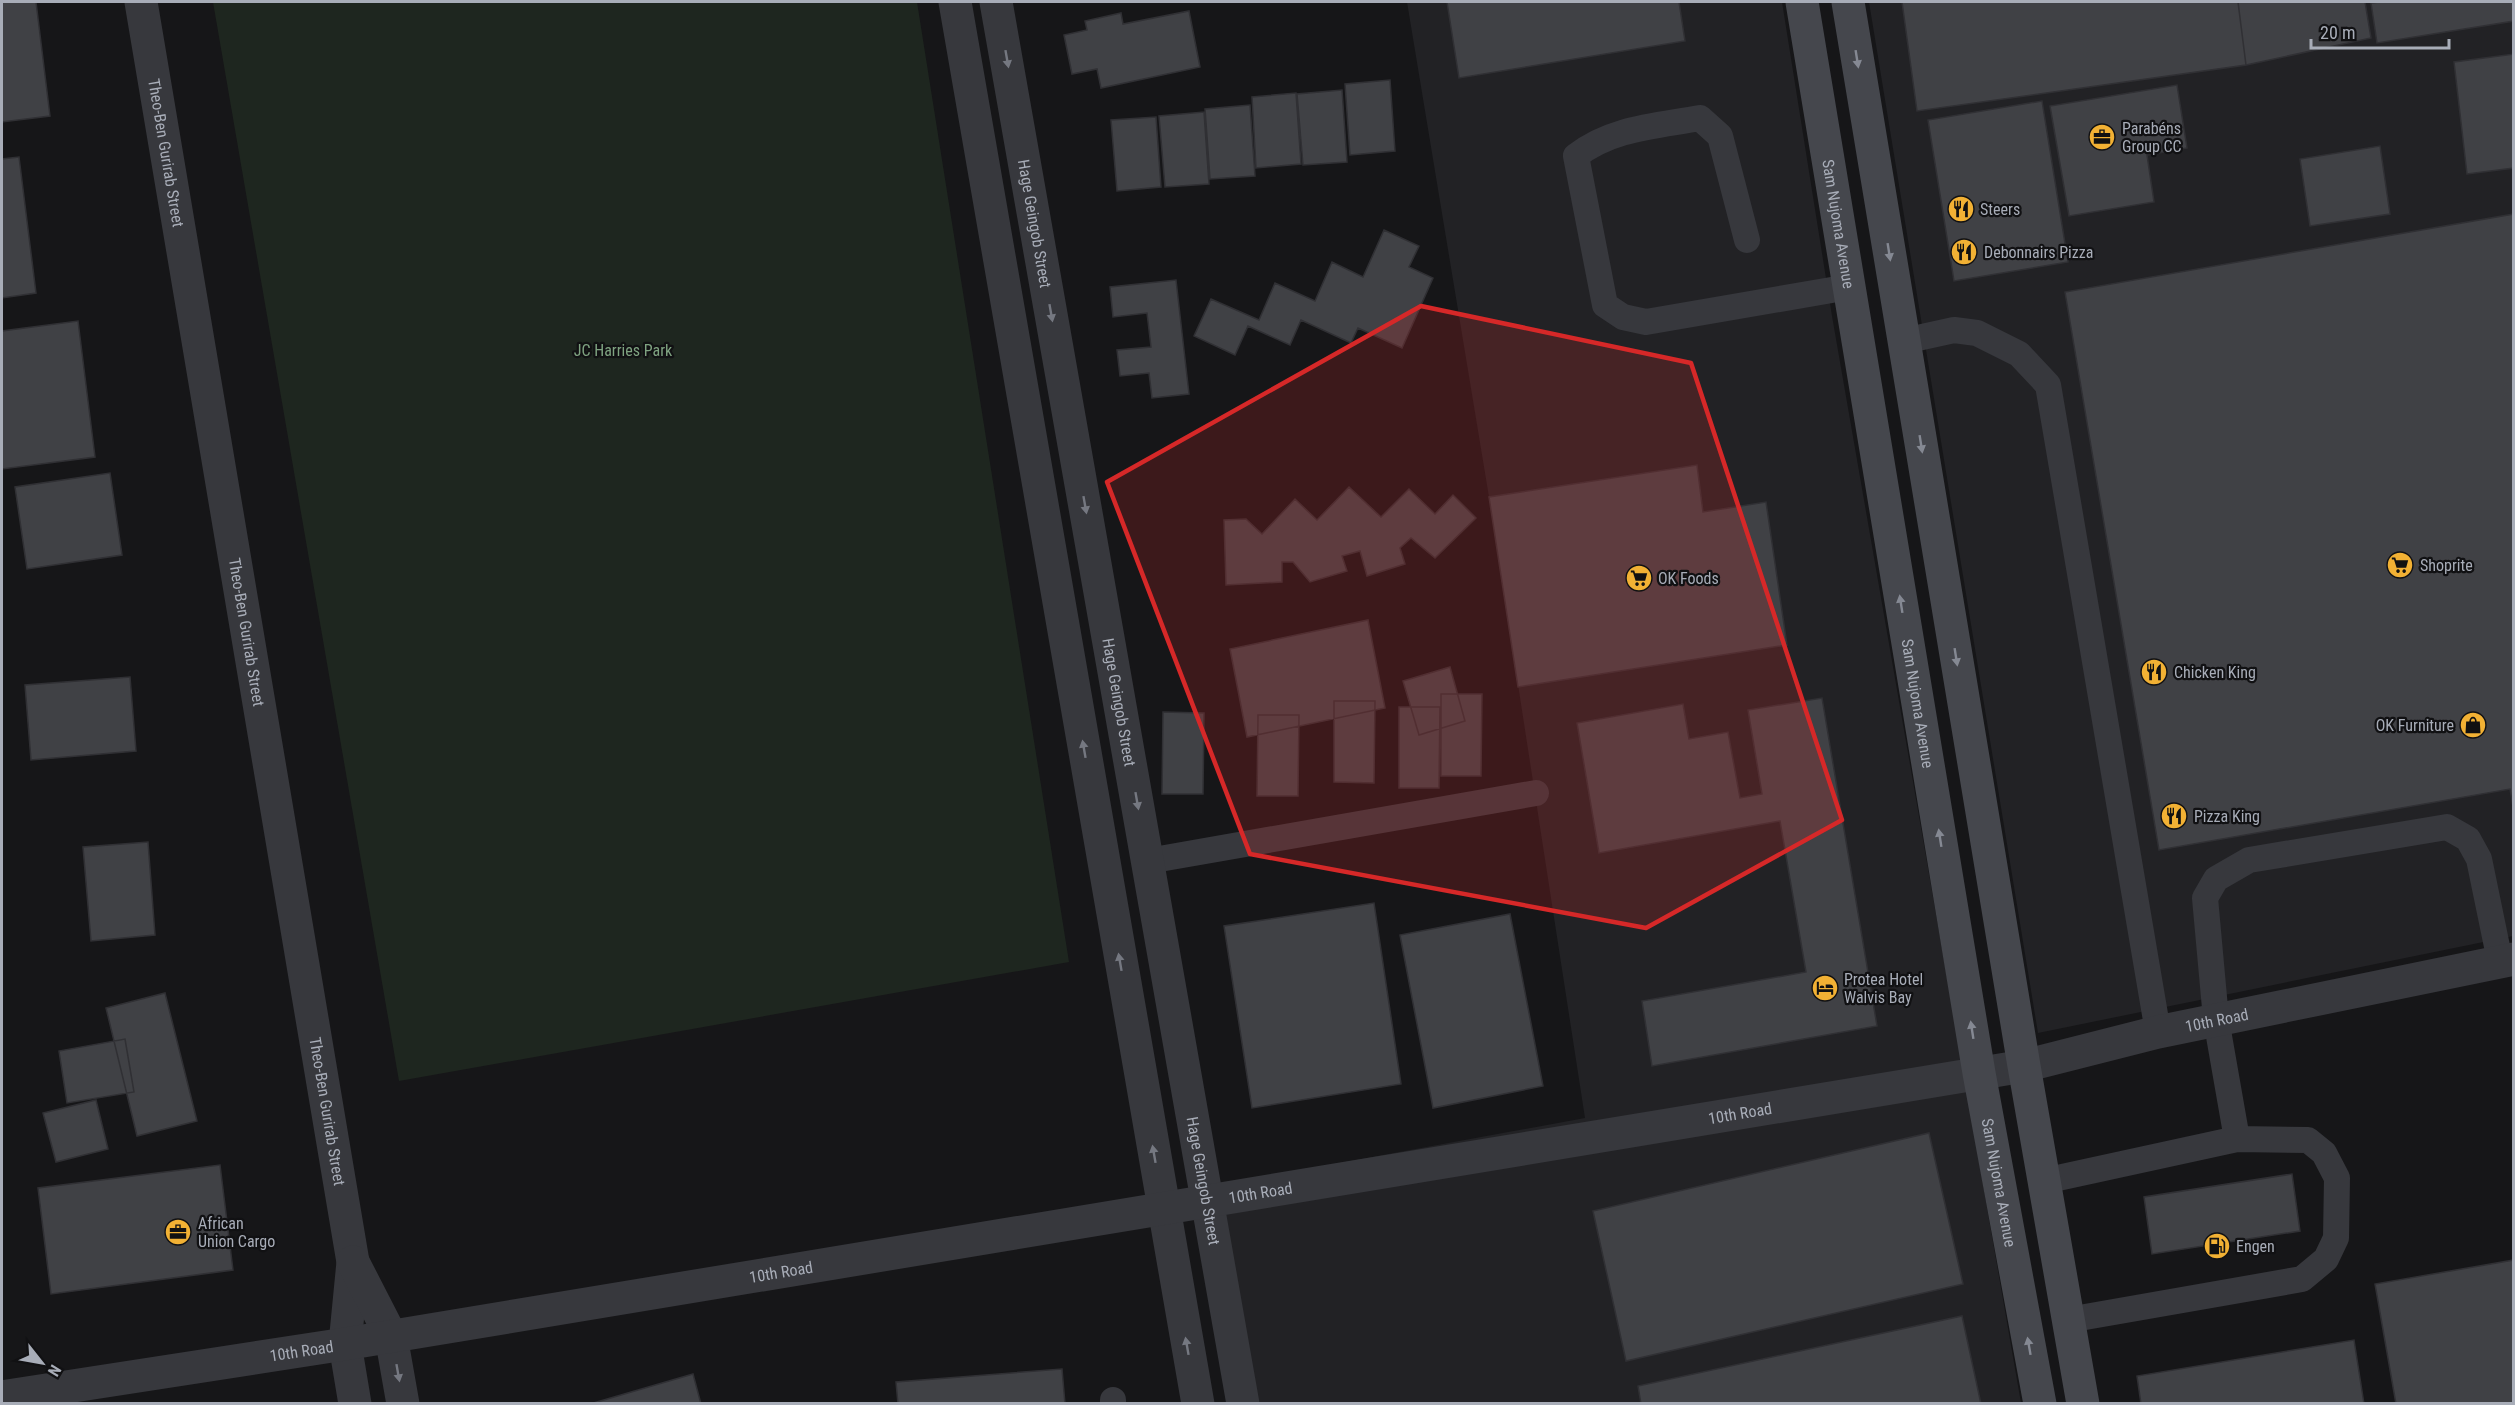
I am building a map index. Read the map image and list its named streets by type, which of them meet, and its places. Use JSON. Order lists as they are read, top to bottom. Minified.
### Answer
{"streets":{"main road":["Sam Nujoma Avenue"],"street":["Theo-Ben Gurirab Street","Hage Geingob Street","10th Road"]},"crossings":[["Theo-Ben Gurirab Street","10th Road"],["Hage Geingob Street","10th Road"],["Sam Nujoma Avenue","10th Road"]],"parks":["JC Harries Park"],"places":{"office":["Parabéns Group CC","African Union Cargo"],"restaurant":["Steers","Debonnairs Pizza","Chicken King","Pizza King"],"supermarket":["Shoprite","OK Foods"],"shop":["OK Furniture"],"hotel":["Protea Hotel Walvis Bay"],"fuel station":["Engen"]},"scale_bar":"20 m","north":"bottom right"}
